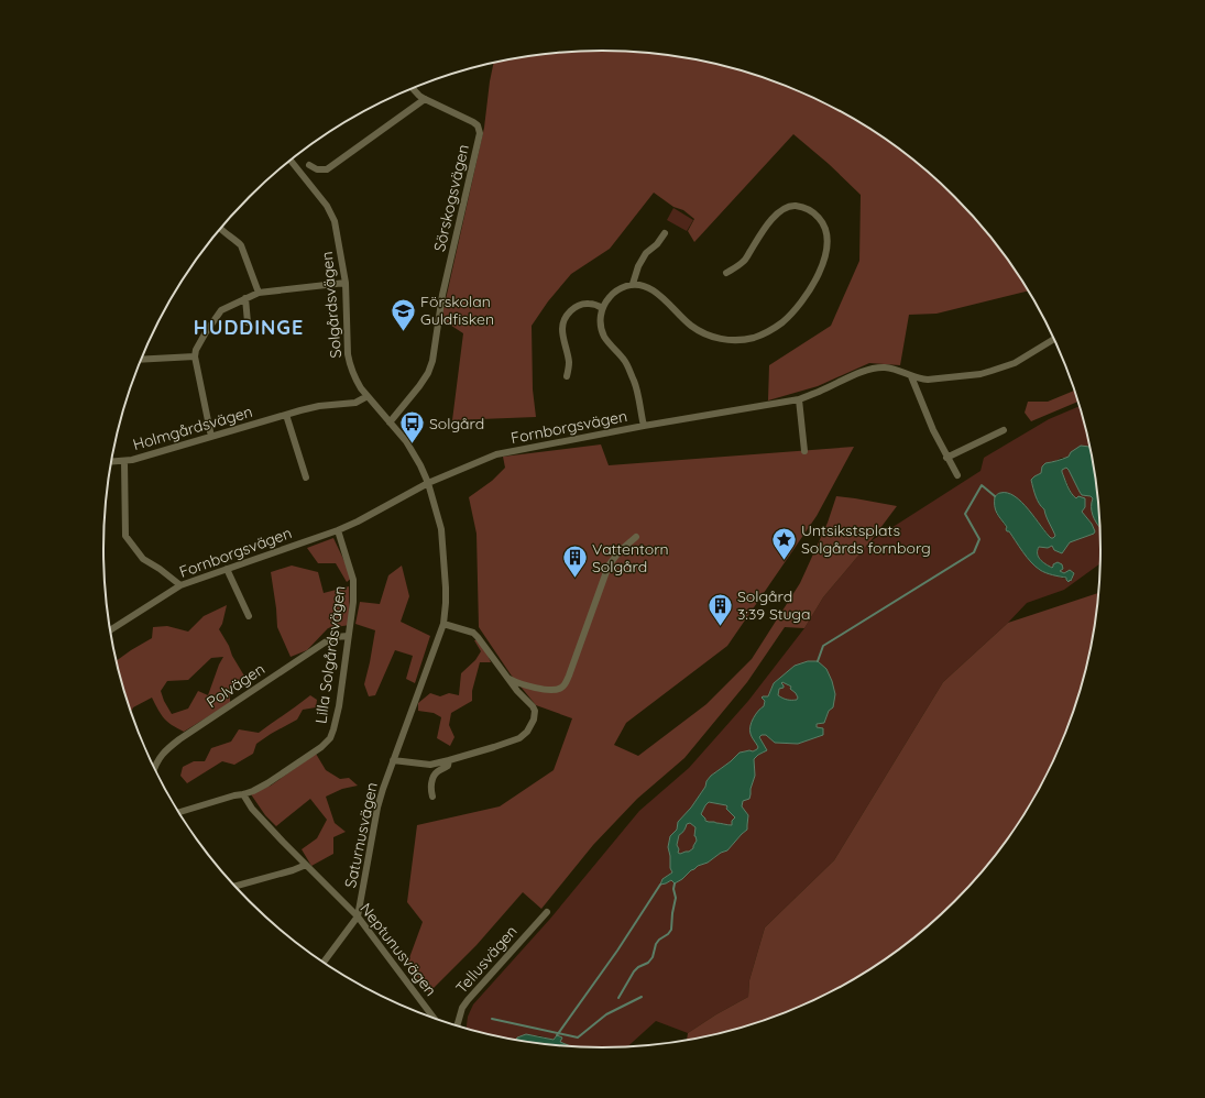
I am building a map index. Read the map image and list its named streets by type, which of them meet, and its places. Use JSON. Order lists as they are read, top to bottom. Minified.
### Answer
{"streets":{"street":["Sörskogsvägen","Solgårdsvägen","Fornborgsvägen","Holmgårdsvägen","Lilla Solgårdsvägen","Polvägen","Saturnusvägen","Neptunusvägen","Tellusvägen"]},"crossings":[["Sörskogsvägen","Solgårdsvägen"],["Solgårdsvägen","Fornborgsvägen"],["Solgårdsvägen","Holmgårdsvägen"],["Solgårdsvägen","Saturnusvägen"],["Fornborgsvägen","Lilla Solgårdsvägen"],["Lilla Solgårdsvägen","Polvägen"],["Lilla Solgårdsvägen","Neptunusvägen"],["Saturnusvägen","Neptunusvägen"]],"districts":["HUDDINGE"],"places":{"school or university":["Förskolan Guldfisken"],"bus stop":["Solgård"],"place":["Untsikstsplats Solgårds fornborg"],"building":["Vattentorn Solgård","Solgård 3:39 Stuga"]}}
